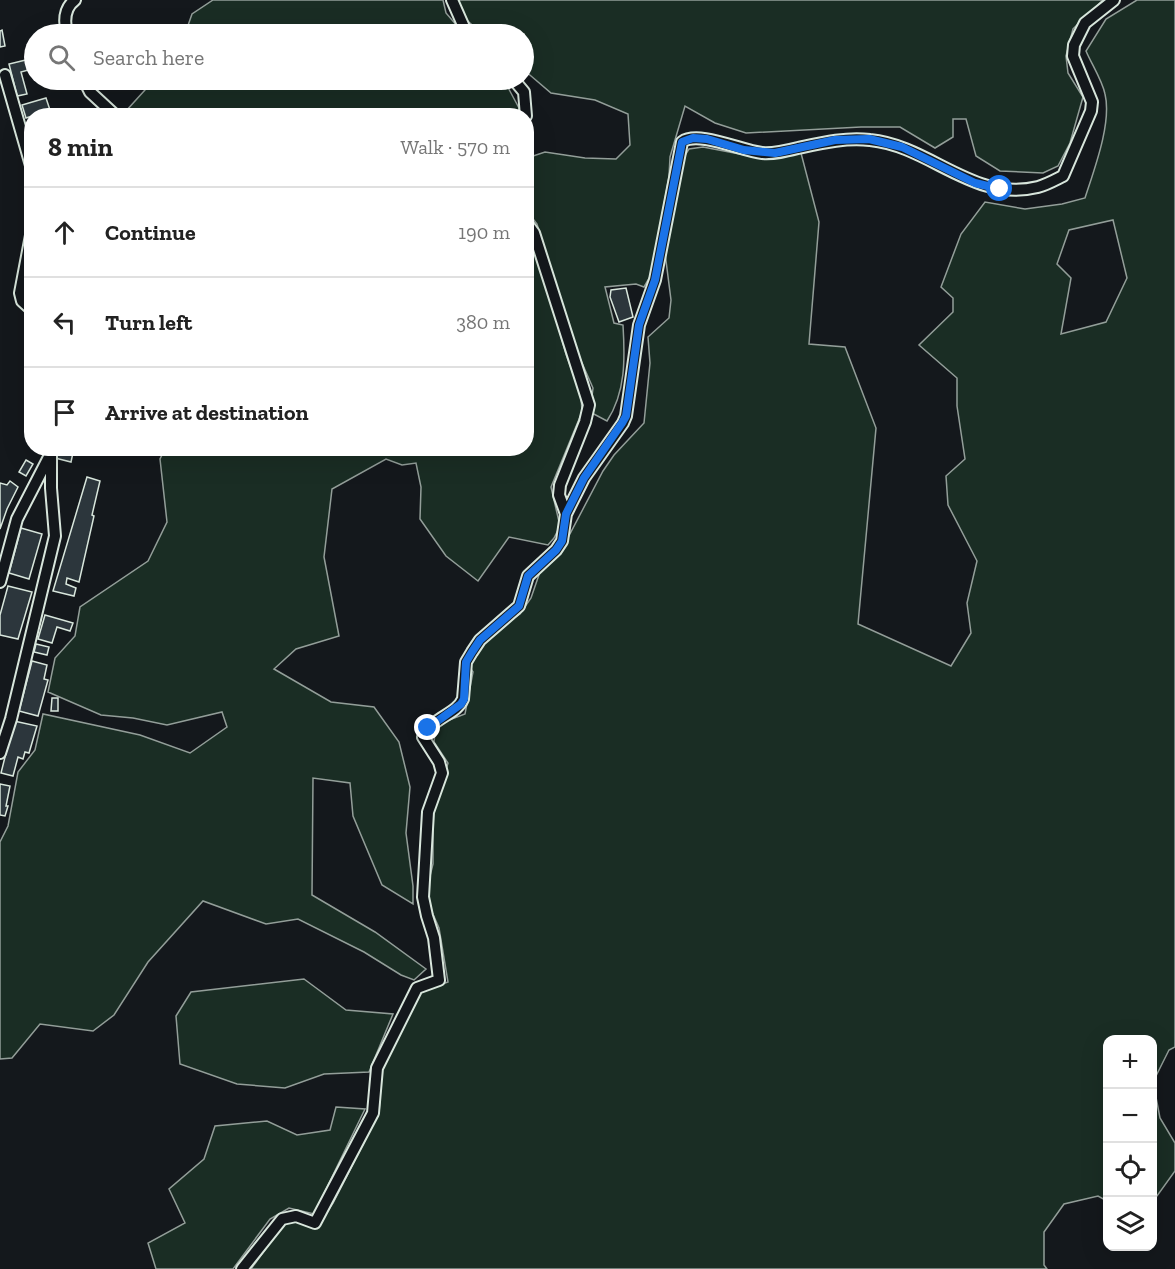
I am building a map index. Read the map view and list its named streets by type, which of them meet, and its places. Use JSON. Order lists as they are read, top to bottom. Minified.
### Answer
{"page":{"search":"Search here","heading":["8 min","Walk · 570 m"],"list":[["Continue","190 m"],["Turn left","380 m"],"Arrive at destination"],"map_buttons":["+","−"]}}
